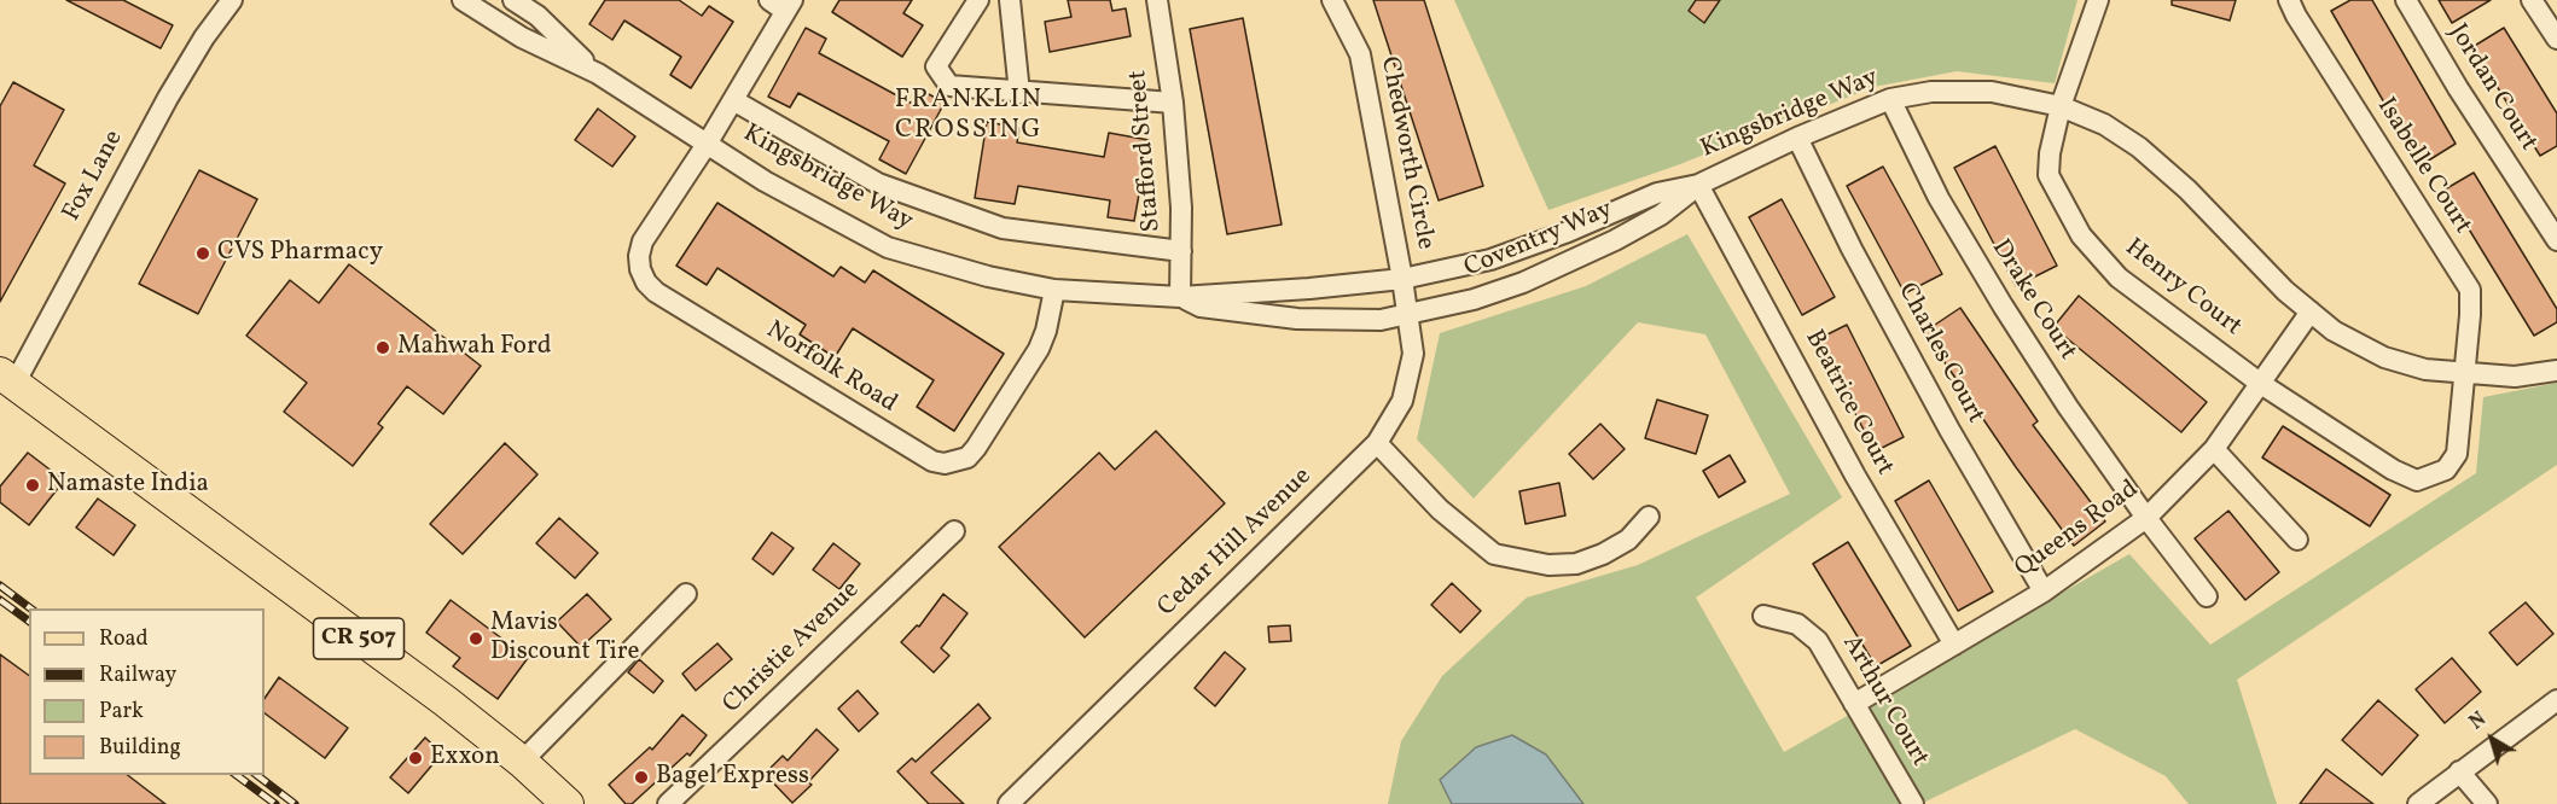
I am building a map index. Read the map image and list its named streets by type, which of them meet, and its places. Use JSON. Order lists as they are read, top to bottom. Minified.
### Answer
{"streets":{"main road":["CR 507"],"street":["Jordan Court","Kingsbridge Way","Stafford Street","Chedworth Circle","Isabelle Court","Fox Lane","Coventry Way","Henry Court","Drake Court","Charles Court","Norfolk Road","Beatrice Court","Queens Road","Cedar Hill Avenue","Christie Avenue","Arthur Court"]},"crossings":[["Kingsbridge Way","Stafford Street"],["Kingsbridge Way","Chedworth Circle"],["Kingsbridge Way","Isabelle Court"],["Kingsbridge Way","Coventry Way"],["Kingsbridge Way","Henry Court"],["Kingsbridge Way","Drake Court"],["Kingsbridge Way","Charles Court"],["Kingsbridge Way","Norfolk Road"],["Kingsbridge Way","Beatrice Court"],["Kingsbridge Way","Queens Road"],["Kingsbridge Way","Cedar Hill Avenue"],["Stafford Street","Coventry Way"],["Chedworth Circle","Cedar Hill Avenue"],["Isabelle Court","Henry Court"],["Isabelle Court","Queens Road"],["Fox Lane","CR 507"],["Coventry Way","Beatrice Court"],["Coventry Way","Cedar Hill Avenue"],["Henry Court","Queens Road"],["Drake Court","Queens Road"],["Charles Court","Queens Road"],["Beatrice Court","Queens Road"],["Queens Road","Arthur Court"]],"districts":["FRANKLIN CROSSING"],"places":["CVS Pharmacy","Mahwah Ford","Namaste India","Mavis Discount Tire","Exxon","Bagel Express"],"legend":["Road","Railway","Park","Building"],"north":"top left"}
